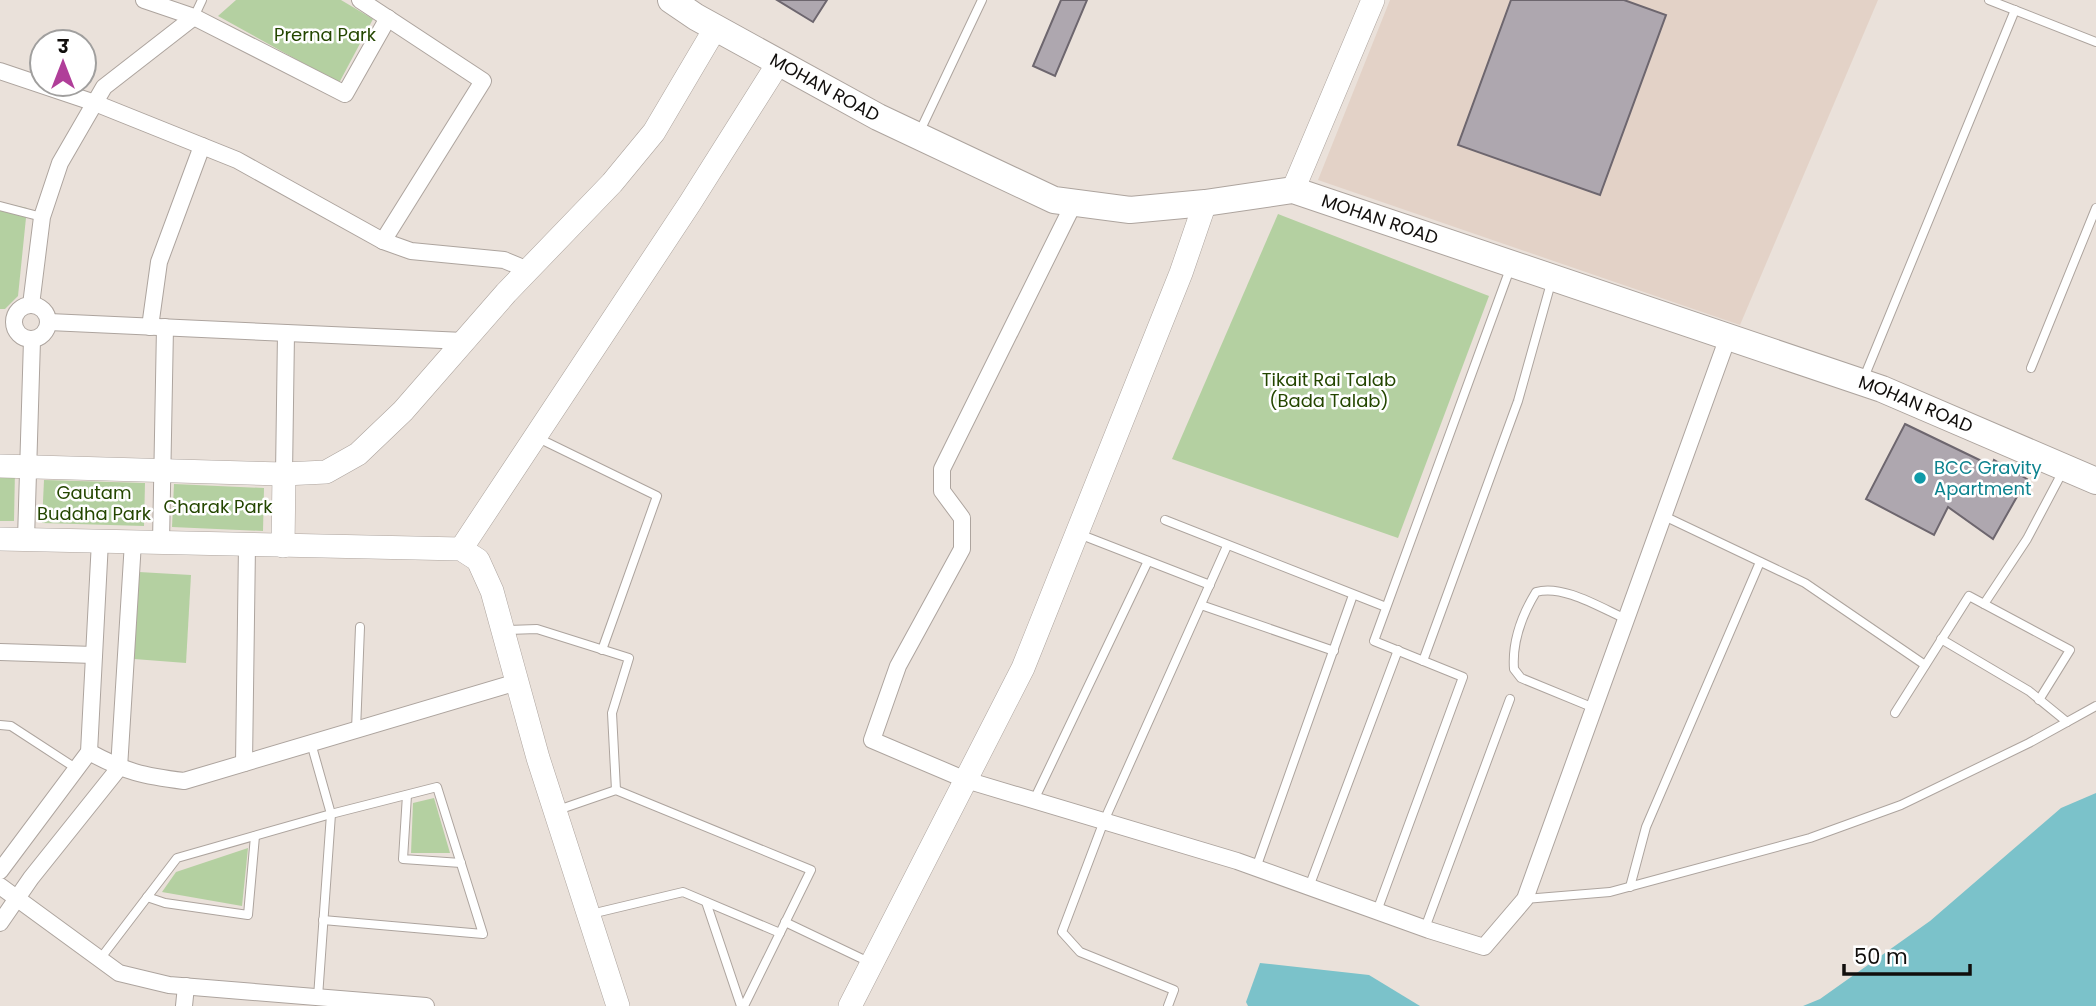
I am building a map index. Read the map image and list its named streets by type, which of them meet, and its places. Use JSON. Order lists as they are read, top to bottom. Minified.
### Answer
{"streets":{"main road":["MOHAN ROAD"]},"parks":["Prerna Park","Tikait Rai Talab (Bada Talab)","Gautam Buddha Park","Charak Park"],"places":["BCC Gravity Apartment"],"scale_bar":"50 m","north":"top"}
